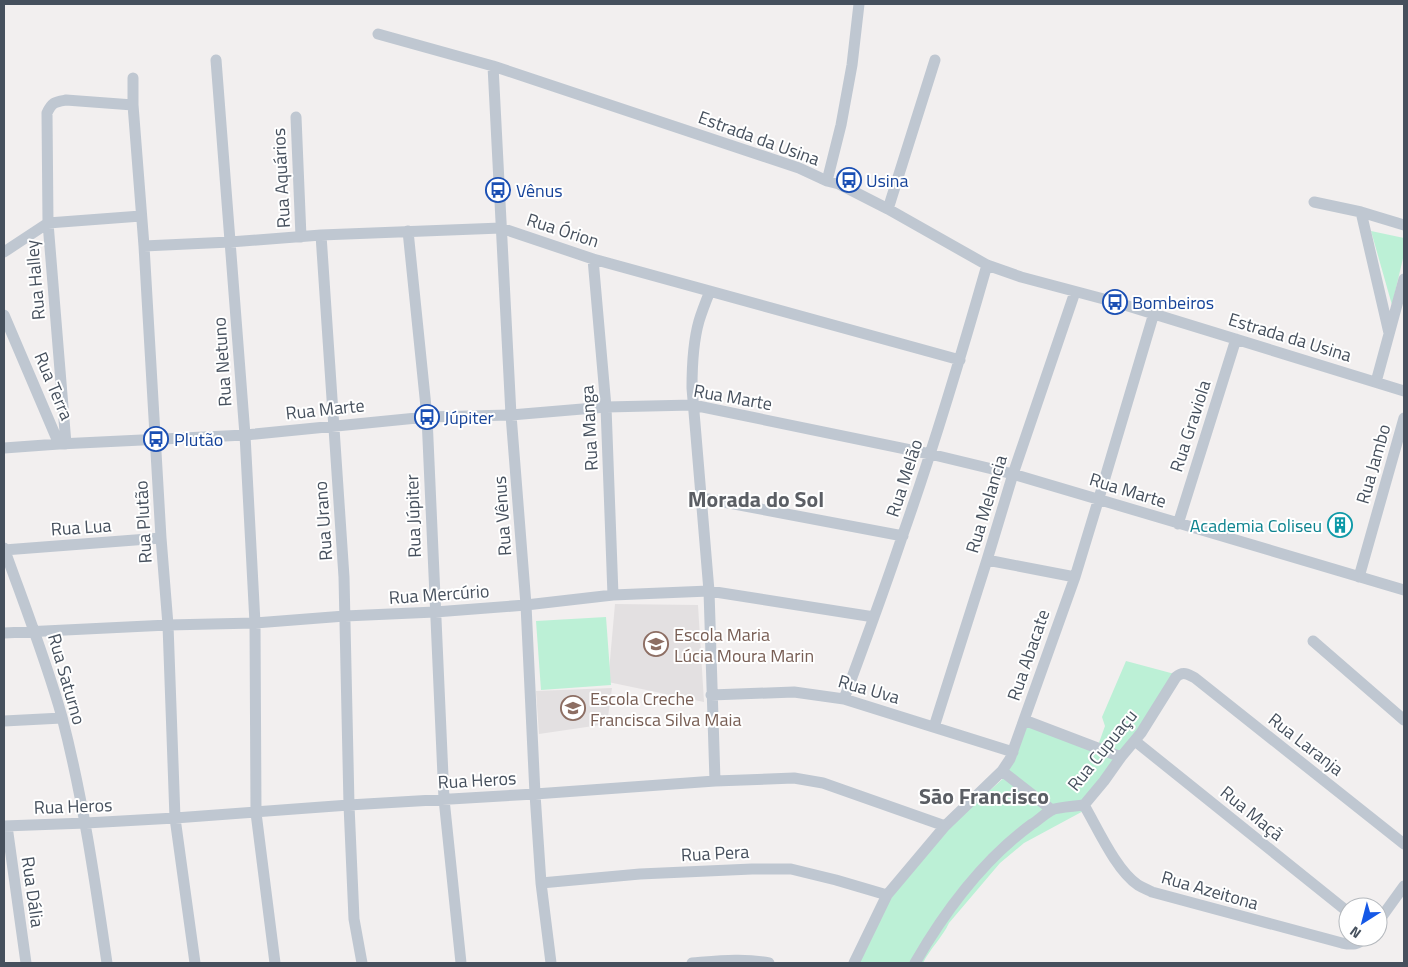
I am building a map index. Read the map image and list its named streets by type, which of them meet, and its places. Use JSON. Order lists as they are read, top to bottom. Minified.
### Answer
{"streets":{"street":["Estrada da Usina","Rua Aquários","Rua Órion","Rua Halley","Rua Netuno","Rua Terra","Rua Marte","Rua Graviola","Rua Manga","Rua Jambo","Rua Melão","Rua Melancia","Rua Júpiter","Rua Vênus","Rua Urano","Rua Plutão","Rua Lua","Rua Mercúrio","Rua Abacate","Rua Saturno","Rua Uva","Rua Laranja","Rua Cupuaçu","Rua Heros","Rua Maçã","Rua Pera","Rua Azeitona","Rua Dália"]},"crossings":[["Estrada da Usina","Rua Graviola"],["Estrada da Usina","Rua Melão"],["Estrada da Usina","Rua Melancia"],["Estrada da Usina","Rua Vênus"],["Estrada da Usina","Rua Abacate"],["Rua Aquários","Rua Órion"],["Rua Órion","Rua Netuno"],["Rua Órion","Rua Manga"],["Rua Órion","Rua Melão"],["Rua Órion","Rua Júpiter"],["Rua Órion","Rua Vênus"],["Rua Órion","Rua Urano"],["Rua Órion","Rua Plutão"],["Rua Halley","Rua Terra"],["Rua Halley","Rua Marte"],["Rua Halley","Rua Plutão"],["Rua Netuno","Rua Marte"],["Rua Netuno","Rua Mercúrio"],["Rua Netuno","Rua Heros"],["Rua Terra","Rua Marte"],["Rua Marte","Rua Graviola"],["Rua Marte","Rua Manga"],["Rua Marte","Rua Jambo"],["Rua Marte","Rua Melão"],["Rua Marte","Rua Melancia"],["Rua Marte","Rua Júpiter"],["Rua Marte","Rua Vênus"],["Rua Marte","Rua Urano"],["Rua Marte","Rua Plutão"],["Rua Marte","Rua Abacate"],["Rua Manga","Rua Mercúrio"],["Rua Melão","Rua Mercúrio"],["Rua Melão","Rua Uva"],["Rua Melancia","Rua Uva"],["Rua Júpiter","Rua Mercúrio"],["Rua Júpiter","Rua Heros"],["Rua Vênus","Rua Mercúrio"],["Rua Vênus","Rua Heros"],["Rua Vênus","Rua Pera"],["Rua Urano","Rua Mercúrio"],["Rua Urano","Rua Heros"],["Rua Plutão","Rua Lua"],["Rua Plutão","Rua Mercúrio"],["Rua Plutão","Rua Heros"],["Rua Lua","Rua Saturno"],["Rua Mercúrio","Rua Saturno"],["Rua Abacate","Rua Uva"],["Rua Abacate","Rua Heros"],["Rua Abacate","Rua Pera"],["Rua Saturno","Rua Heros"],["Rua Laranja","Rua Cupuaçu"],["Rua Cupuaçu","Rua Maçã"],["Rua Cupuaçu","Rua Azeitona"],["Rua Heros","Rua Dália"]],"districts":["Morada do Sol","São Francisco"],"places":{"bus stop":["Usina","Vênus","Bombeiros","Júpiter","Plutão"],"building":["Academia Coliseu"],"school or university":["Escola Maria Lúcia Moura Marin","Escola Creche Francisca Silva Maia"]},"north":"bottom left"}
